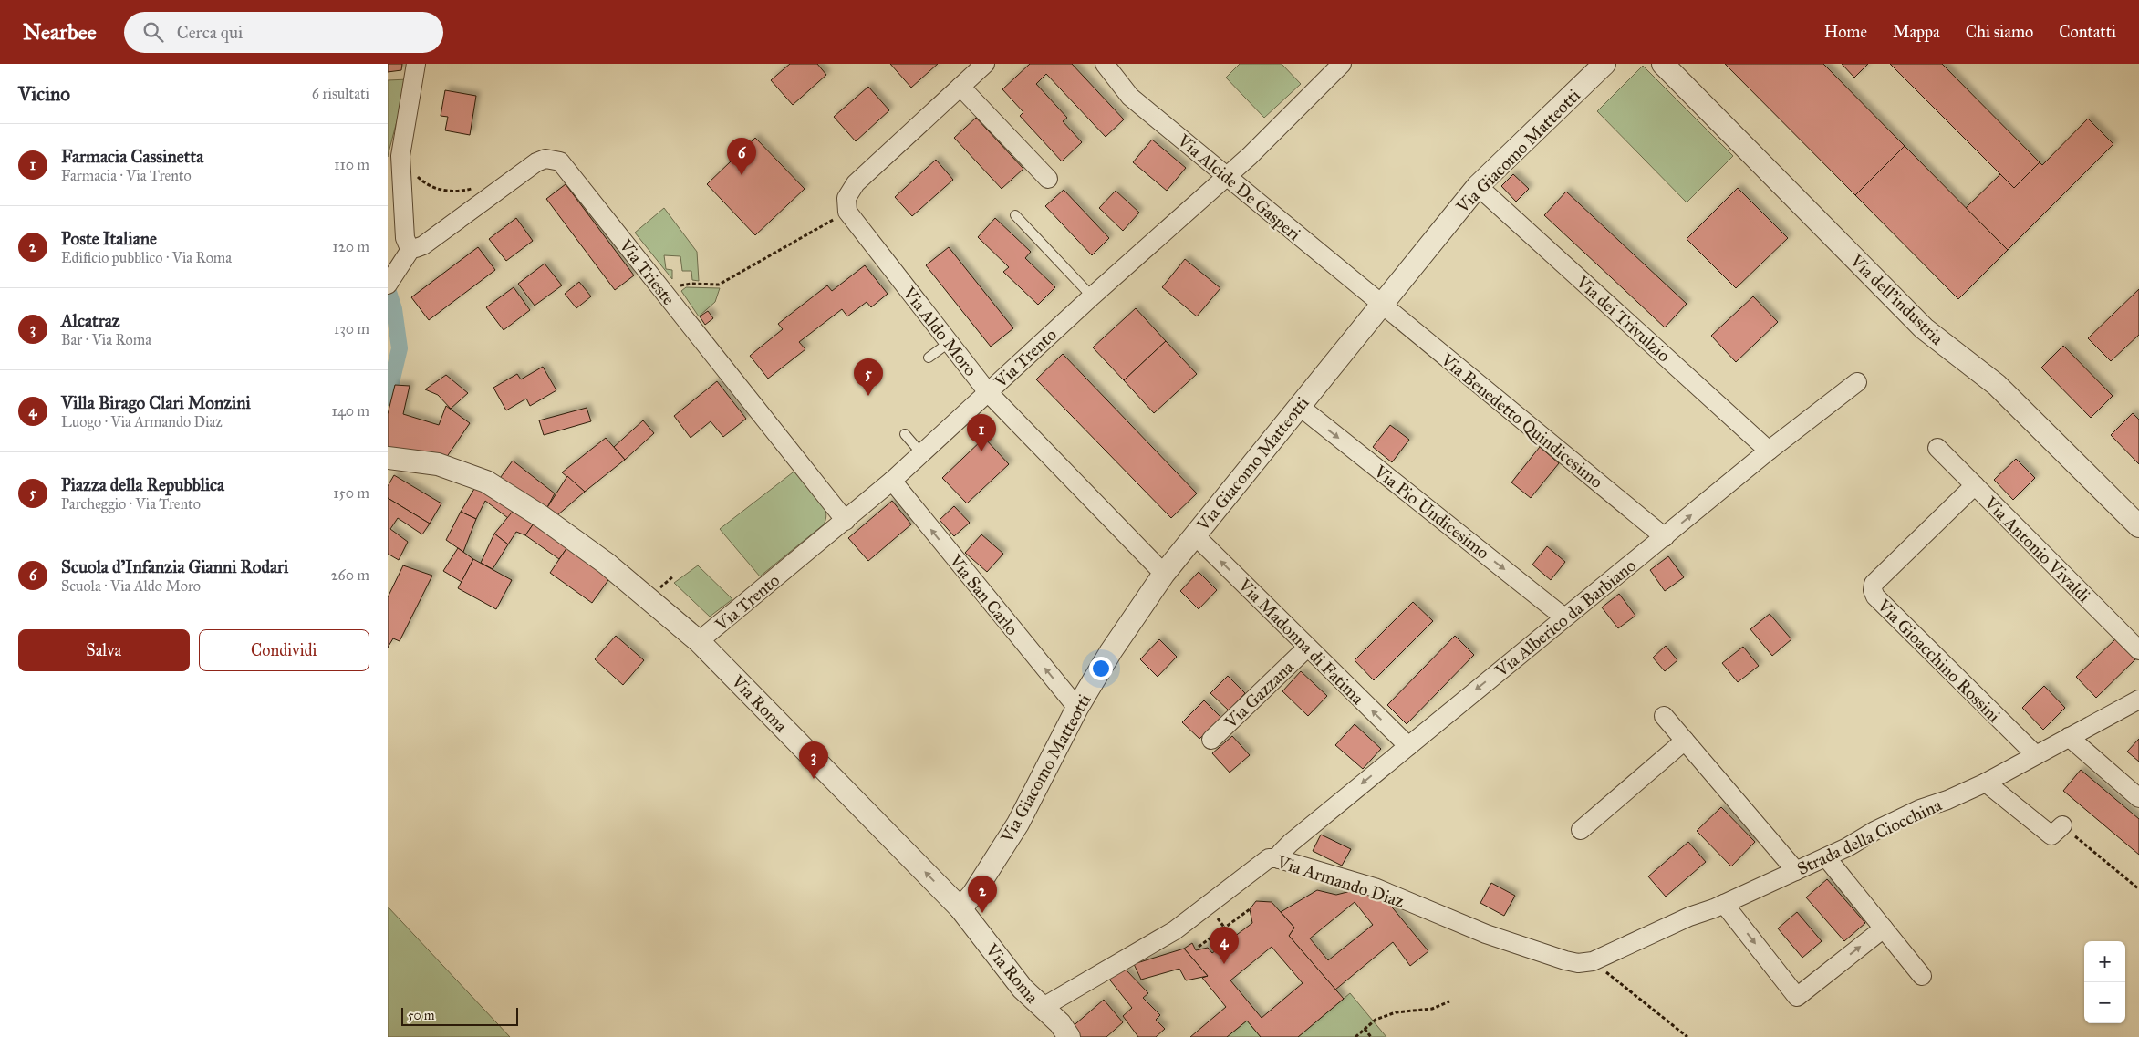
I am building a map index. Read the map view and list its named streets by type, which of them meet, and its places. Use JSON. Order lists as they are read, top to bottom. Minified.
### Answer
{"streets":{"street":["Via Giacomo Matteotti","Via Alcide De Gasperi","Via Trieste","Via dell'industria","Via dei Trivulzio","Via Aldo Moro","Via Trento","Via Benedetto Quindicesimo","Via Pio Undicesimo","Via Antonio Vivaldi","Via San Carlo","Via Alberico da Barbiano","Via Madonna di Fatima","Via Gioacchino Rossini","Via Gazzana","Via Roma","Strada della Ciocchina","Via Armando Diaz"]},"crossings":[["Via Giacomo Matteotti","Via Alcide De Gasperi"],["Via Giacomo Matteotti","Via dei Trivulzio"],["Via Giacomo Matteotti","Via Aldo Moro"],["Via Giacomo Matteotti","Via Benedetto Quindicesimo"],["Via Giacomo Matteotti","Via Pio Undicesimo"],["Via Giacomo Matteotti","Via San Carlo"],["Via Giacomo Matteotti","Via Madonna di Fatima"],["Via Giacomo Matteotti","Via Roma"],["Via Alcide De Gasperi","Via Trento"],["Via Alcide De Gasperi","Via Benedetto Quindicesimo"],["Via Trieste","Via Trento"],["Via dei Trivulzio","Via Alberico da Barbiano"],["Via Aldo Moro","Via Trento"],["Via Trento","Via San Carlo"],["Via Trento","Via Roma"],["Via Benedetto Quindicesimo","Via Alberico da Barbiano"],["Via Pio Undicesimo","Via Alberico da Barbiano"],["Via Antonio Vivaldi","Via Gioacchino Rossini"],["Via Alberico da Barbiano","Via Madonna di Fatima"],["Via Alberico da Barbiano","Via Armando Diaz"],["Via Madonna di Fatima","Via Gazzana"],["Via Gioacchino Rossini","Strada della Ciocchina"],["Via Roma","Via Armando Diaz"],["Strada della Ciocchina","Via Armando Diaz"]],"one_way":["Via Pio Undicesimo","Via San Carlo","Via Madonna di Fatima","Via Roma"],"scale_bar":"50 m","page":{"header":"Nearbee","search":"Cerca qui","nav":["Home","Mappa","Chi siamo","Contatti"],"heading":["Vicino","6 risultati"],"list":[{"mark":"1","name":"Farmacia Cassinetta","note":"Farmacia · Via Trento","value":"110 m"},{"mark":"2","name":"Poste Italiane","note":"Edificio pubblico · Via Roma","value":"120 m"},{"mark":"3","name":"Alcatraz","note":"Bar · Via Roma","value":"130 m"},{"mark":"4","name":"Villa Birago Clari Monzini","note":"Luogo · Via Armando Diaz","value":"140 m"},{"mark":"5","name":"Piazza della Repubblica","note":"Parcheggio · Via Trento","value":"150 m"},{"mark":"6","name":"Scuola d'Infanzia Gianni Rodari","note":"Scuola · Via Aldo Moro","value":"260 m"}],"pins":["6","5","1","3","2","4"],"buttons":["Salva","Condividi"],"map_buttons":["+","−"],"scale":"50 m"}}
